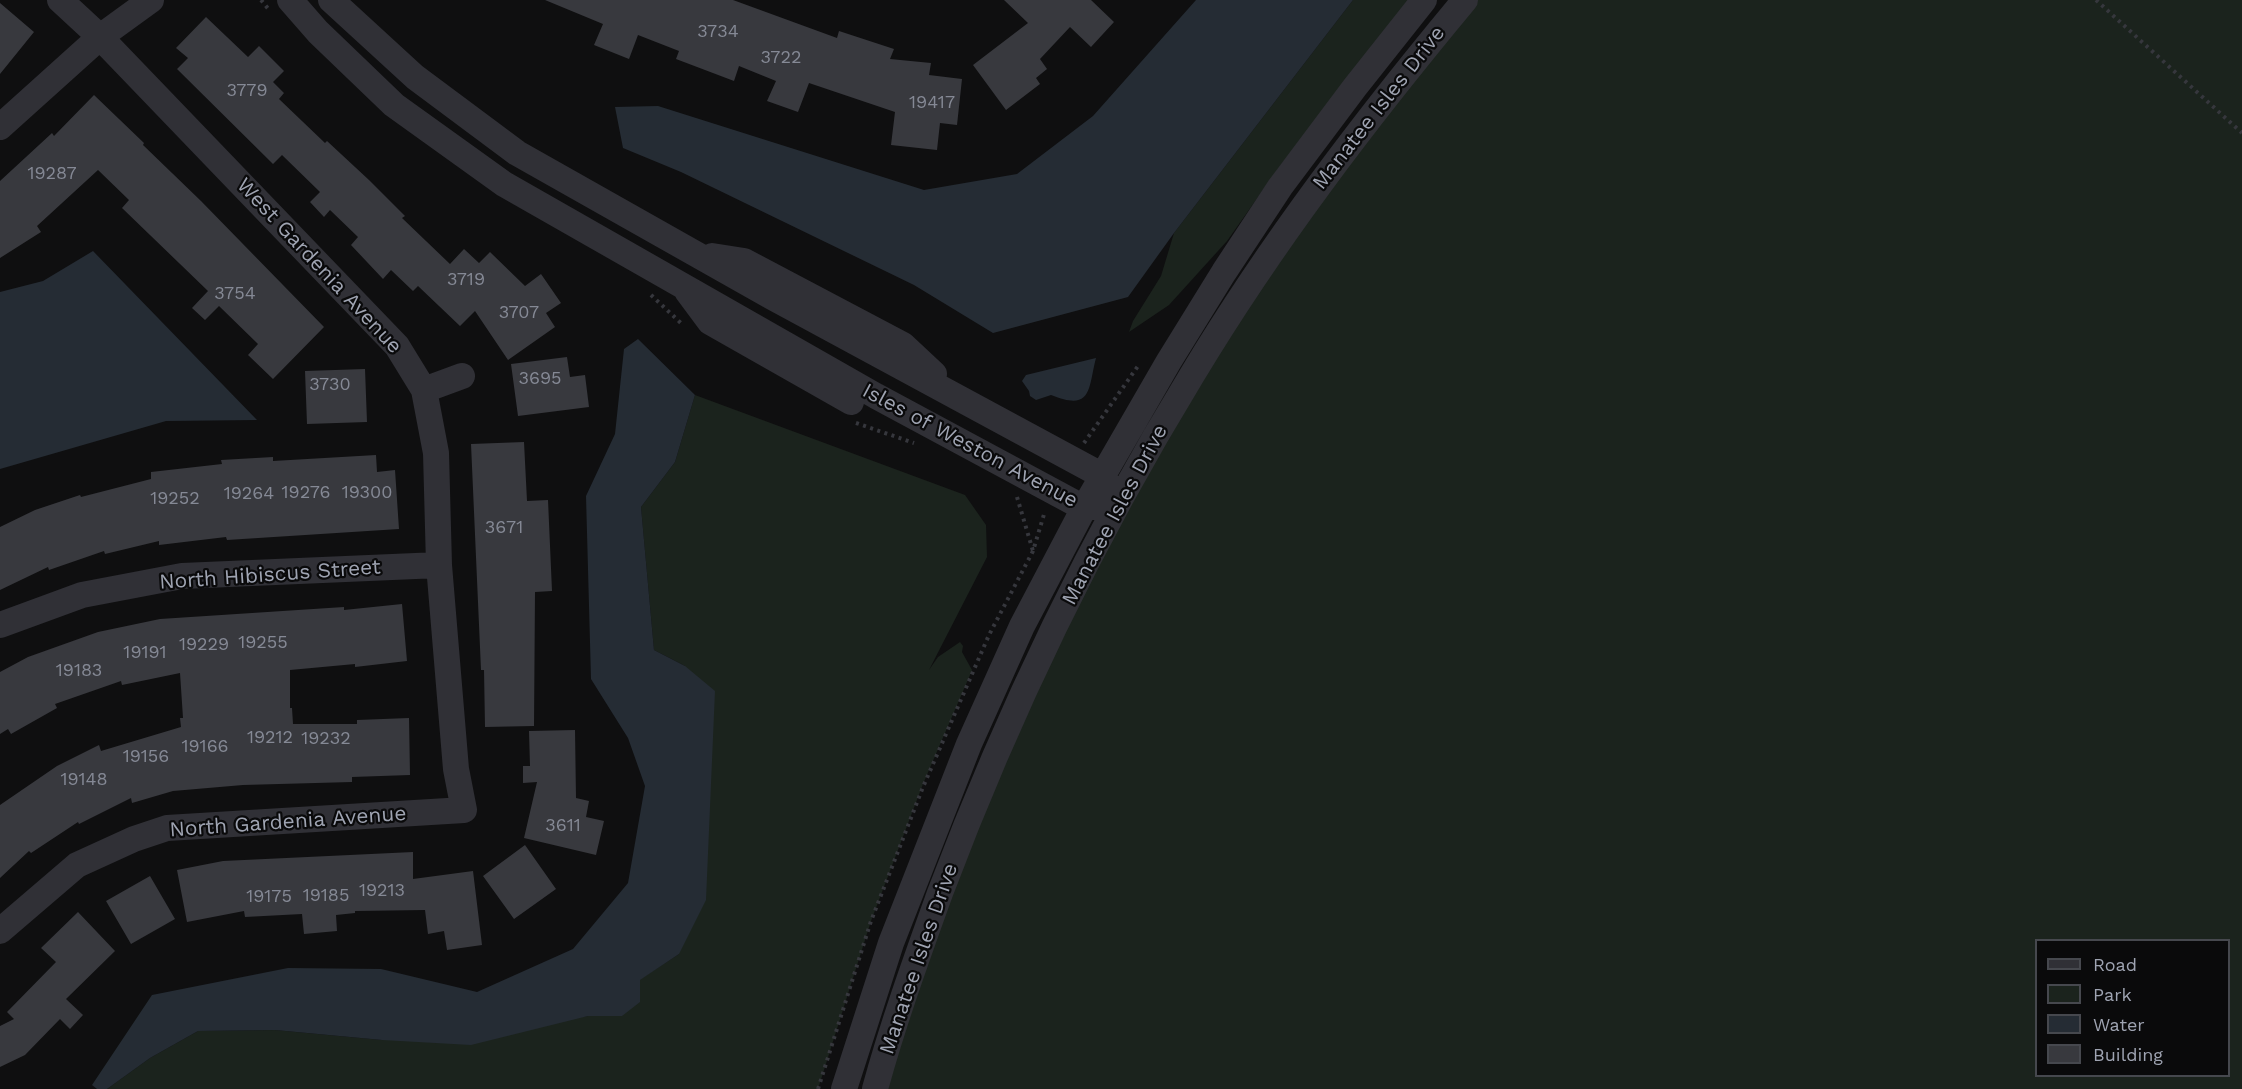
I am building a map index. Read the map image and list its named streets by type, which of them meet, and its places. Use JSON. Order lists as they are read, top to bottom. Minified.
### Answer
{"streets":{"street":["Manatee Isles Drive","West Gardenia Avenue","Isles of Weston Avenue","North Hibiscus Street","North Gardenia Avenue"]},"crossings":[["Manatee Isles Drive","Isles of Weston Avenue"],["West Gardenia Avenue","North Hibiscus Street"],["West Gardenia Avenue","North Gardenia Avenue"]],"house_numbers":["3734","3722","3779","19417","19287","3719","3754","3707","3695","3730","19276","19300","19264","19252","3671","19255","19229","19191","19183","19212","19232","19166","19156","19148","3611","19213","19185","19175"],"legend":["Road","Park","Water","Building"]}
